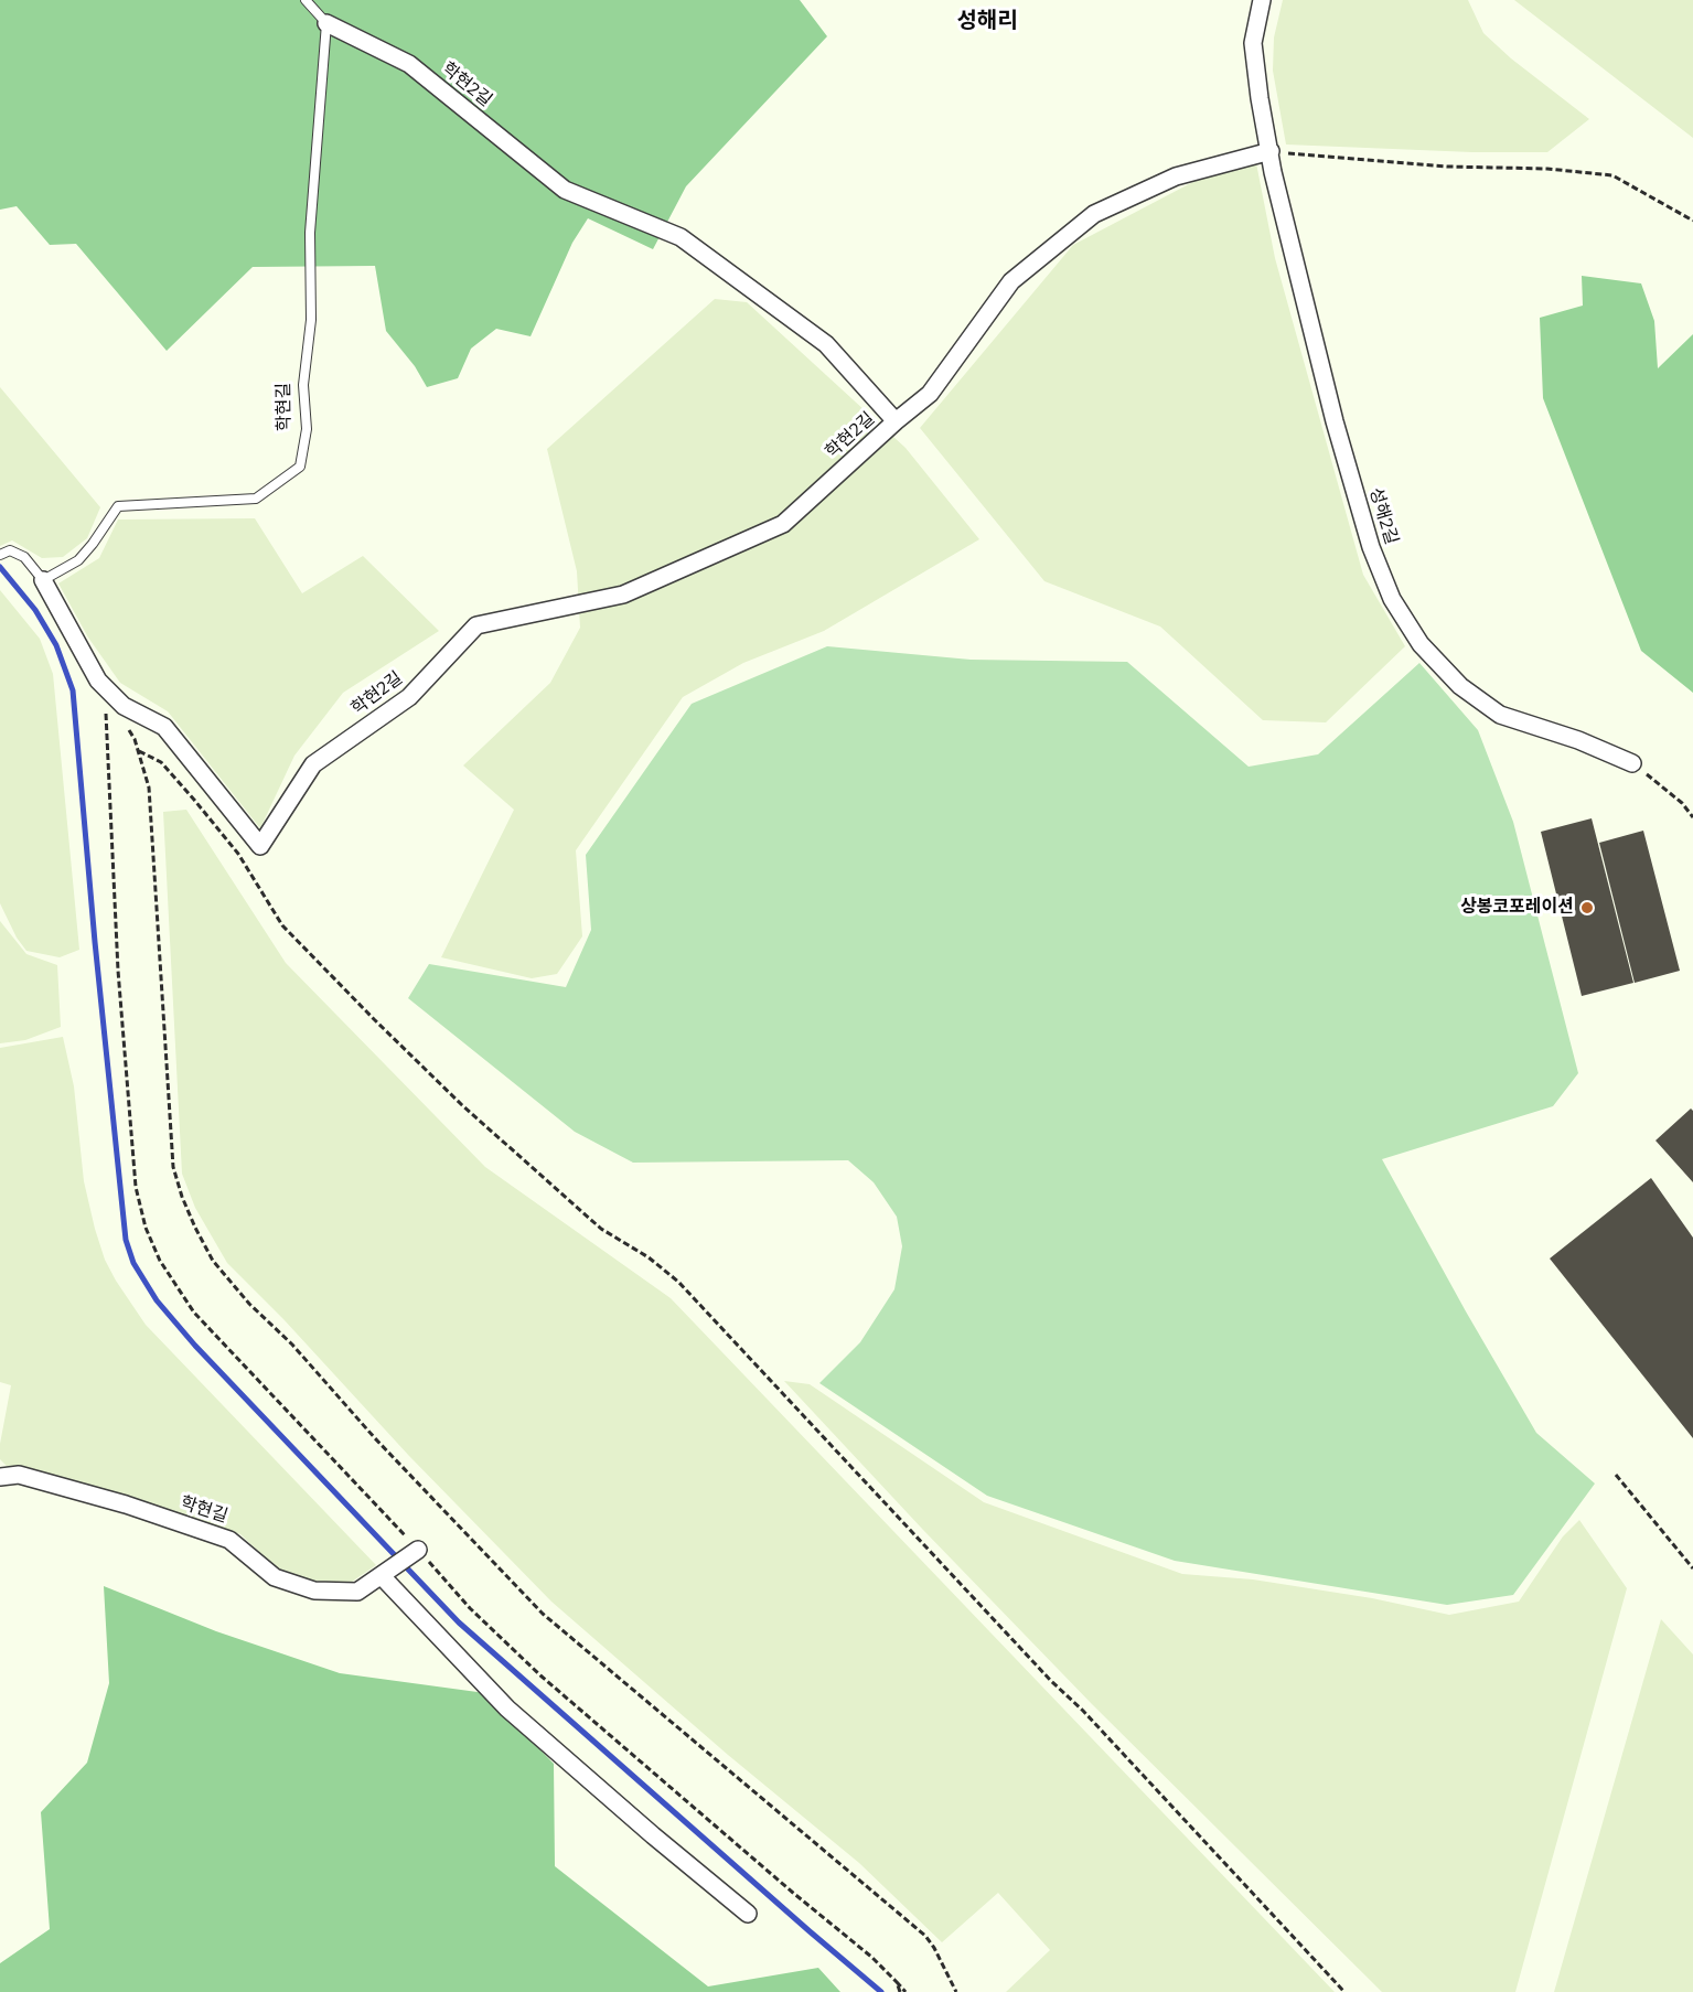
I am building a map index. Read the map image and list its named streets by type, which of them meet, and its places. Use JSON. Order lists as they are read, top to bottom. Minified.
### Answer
{"streets":{"street":["학현2길","학현길","성해2길"]},"crossings":[["학현2길","학현길"]],"districts":["성해리"],"places":["상봉코포레이션"]}
